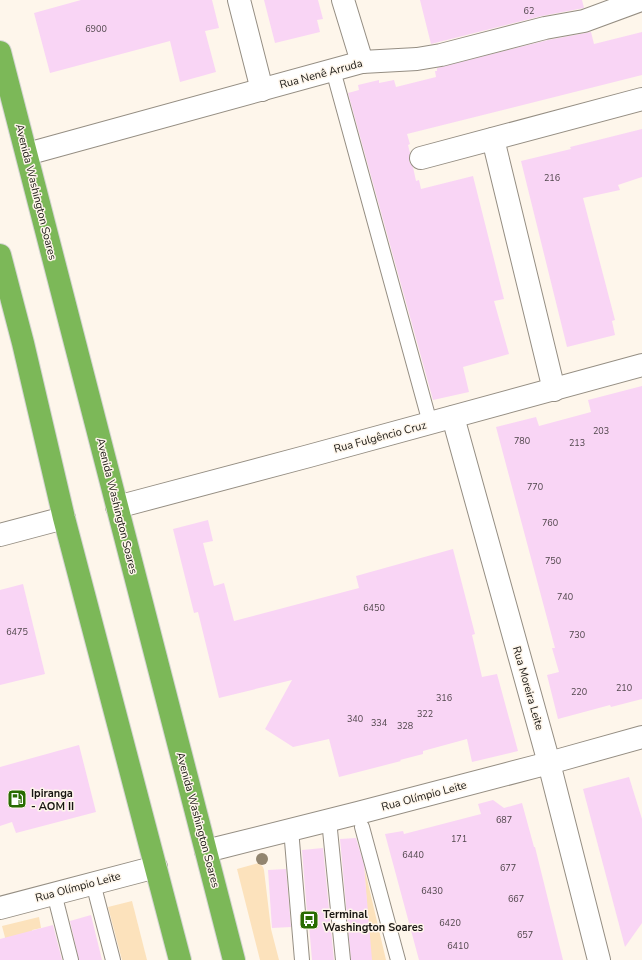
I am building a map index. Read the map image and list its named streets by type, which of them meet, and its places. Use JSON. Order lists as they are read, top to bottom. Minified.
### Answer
{"streets":{"highway":["Avenida Washington Soares"],"street":["Rua Nenê Arruda","Rua Fulgêncio Cruz","Rua Moreira Leite","Rua Olímpio Leite"]},"crossings":[["Rua Nenê Arruda","Avenida Washington Soares"],["Avenida Washington Soares","Rua Fulgêncio Cruz"],["Avenida Washington Soares","Rua Olímpio Leite"],["Rua Fulgêncio Cruz","Rua Moreira Leite"],["Rua Moreira Leite","Rua Olímpio Leite"]],"places":{"fuel station":["Ipiranga - AOM II"],"bus stop":["Terminal Washington Soares"]},"house_numbers":["62","6900","216","203","780","213","770","760","750","740","6450","6475","730","210","220","316","322","340","334","328","687","171","6440","677","6430","667","6420","657","6410"]}
